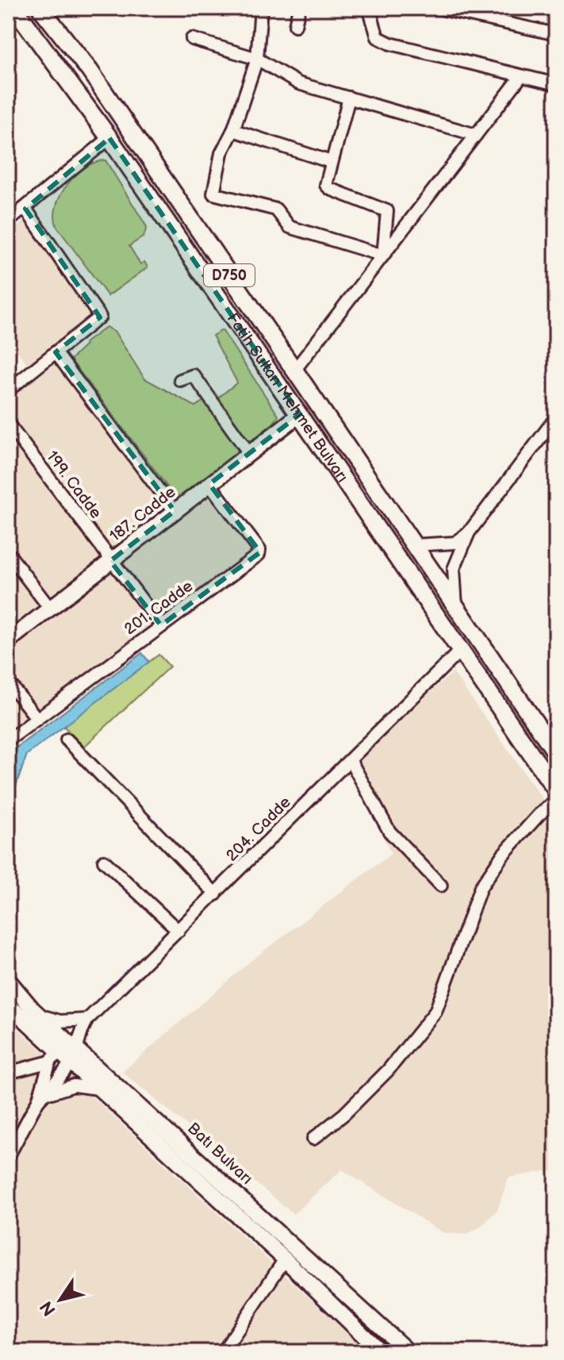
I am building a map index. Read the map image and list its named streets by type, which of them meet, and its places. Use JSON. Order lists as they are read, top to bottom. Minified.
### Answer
{"streets":{"highway":["D750","Fatih Sultan Mehmet Bulvarı"],"main road":["187. Cadde","Batı Bulvarı"],"street":["199. Cadde","201. Cadde","204. Cadde"]},"crossings":[["Fatih Sultan Mehmet Bulvarı","187. Cadde"],["Fatih Sultan Mehmet Bulvarı","204. Cadde"],["199. Cadde","187. Cadde"],["199. Cadde","201. Cadde"],["187. Cadde","201. Cadde"],["204. Cadde","Batı Bulvarı"]],"north":"bottom left"}
